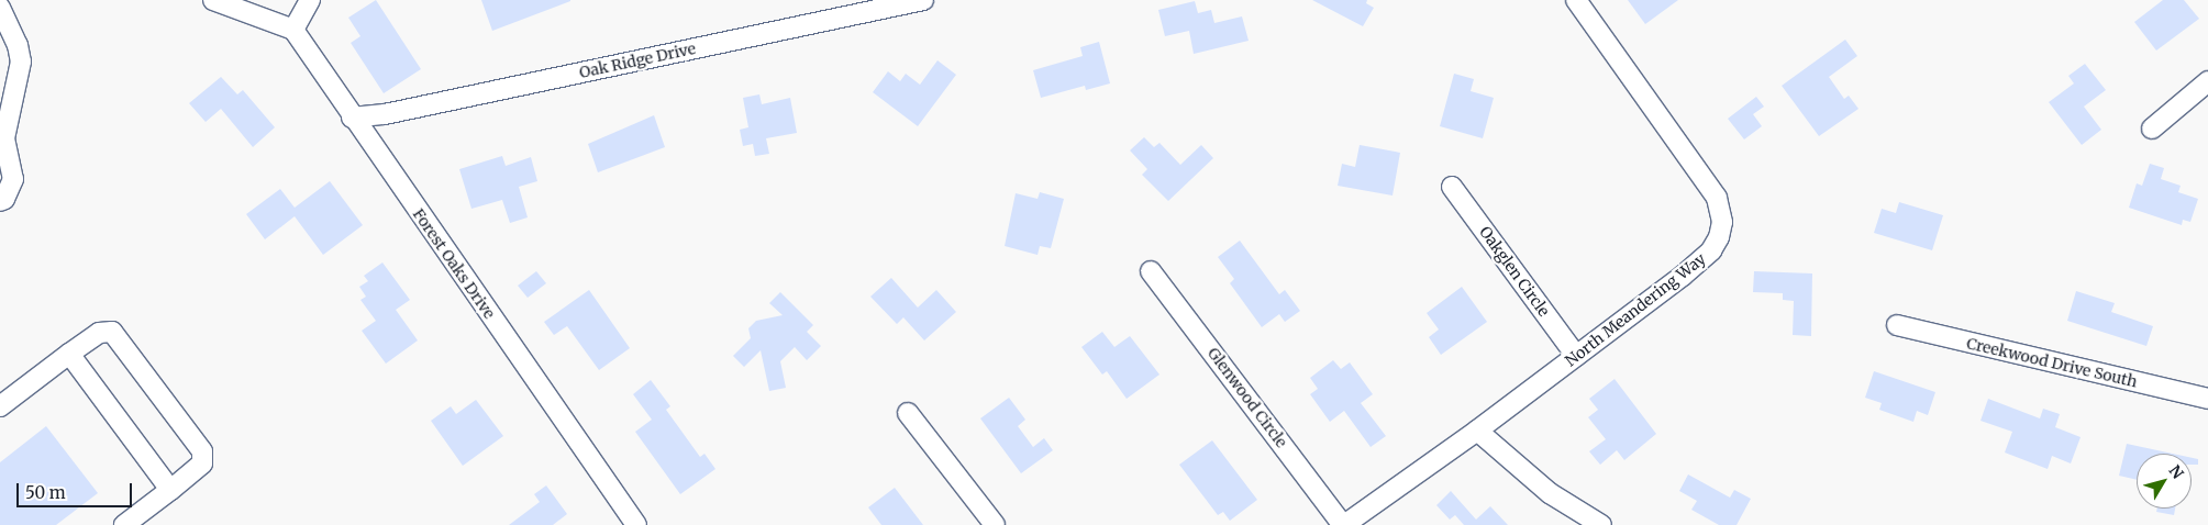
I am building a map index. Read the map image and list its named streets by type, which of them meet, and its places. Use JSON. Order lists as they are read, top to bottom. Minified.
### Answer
{"streets":{"street":["Oak Ridge Drive","Forest Oaks Drive","Oakglen Circle","North Meandering Way","Creekwood Drive South","Glenwood Circle"]},"crossings":[["Oak Ridge Drive","Forest Oaks Drive"],["Oakglen Circle","North Meandering Way"],["North Meandering Way","Glenwood Circle"]],"scale_bar":"50 m","north":"top right"}
